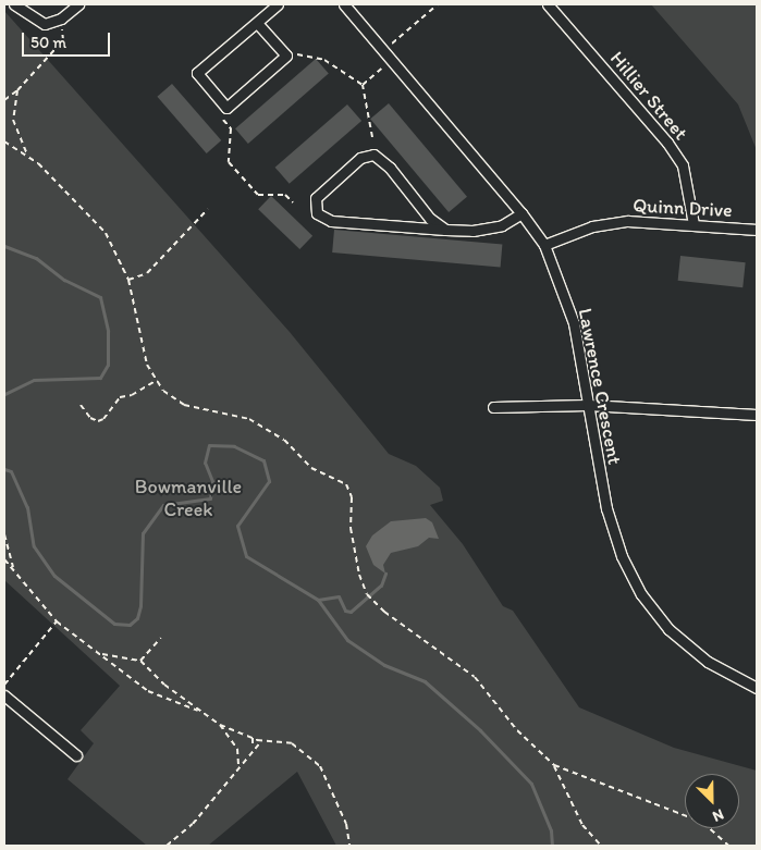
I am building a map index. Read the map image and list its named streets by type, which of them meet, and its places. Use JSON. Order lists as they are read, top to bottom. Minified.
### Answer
{"streets":{"street":["Hillier Street","Quinn Drive","Lawrence Crescent"]},"crossings":[["Hillier Street","Quinn Drive"],["Quinn Drive","Lawrence Crescent"]],"parks":["Bowmanville Creek"],"scale_bar":"50 m","north":"bottom right"}
